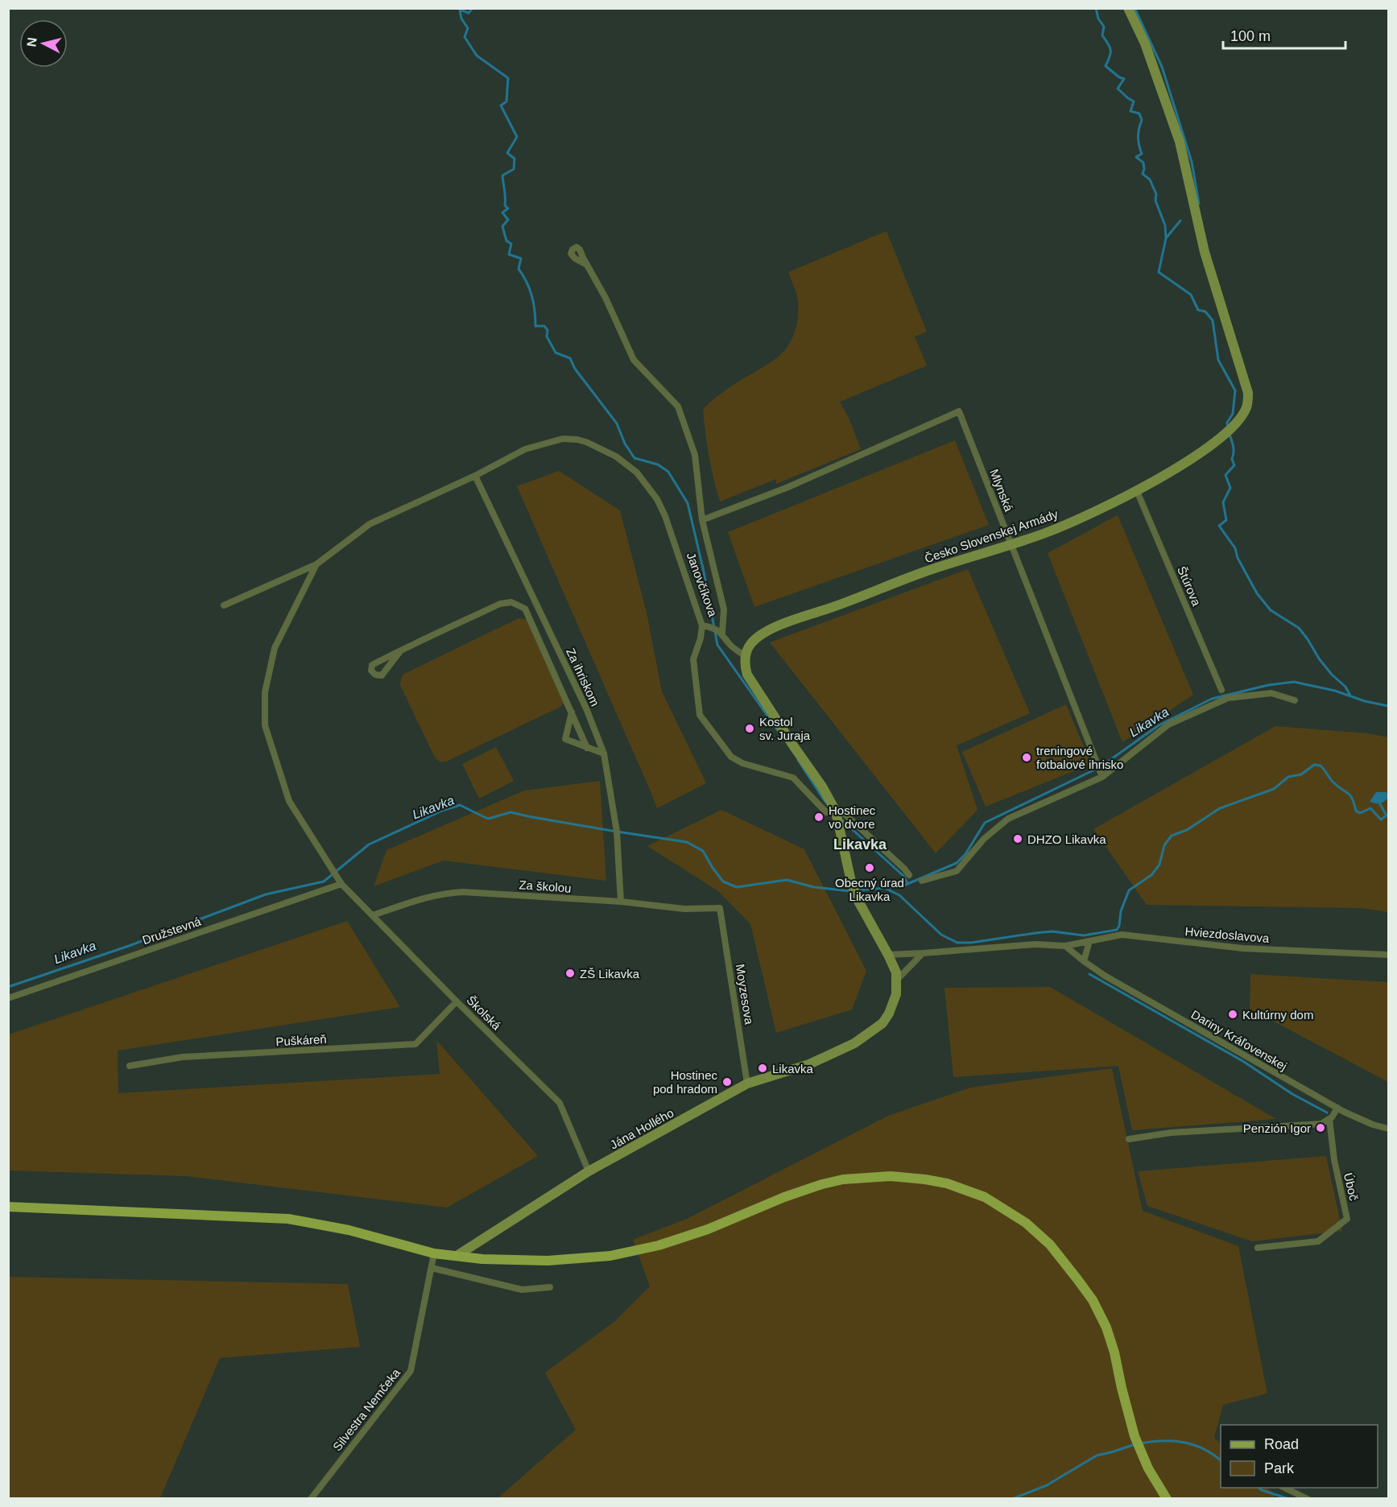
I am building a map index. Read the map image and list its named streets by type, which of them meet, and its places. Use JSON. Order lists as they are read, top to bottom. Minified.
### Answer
{"streets":{"street":["Mlynská","Česko Slovenskej Armády","Janovčíkova","Štúrova","Za ihriskom","Za školou","Družstevná","Hviezdoslavova","Moyzesova","Školská","Puškáreň","Dariny Kráľovenskej","Jána Hollého","Úboč","Silvestra Nemčeka"]},"crossings":[["Mlynská","Česko Slovenskej Armády"],["Česko Slovenskej Armády","Janovčíkova"],["Česko Slovenskej Armády","Štúrova"],["Janovčíkova","Za ihriskom"],["Janovčíkova","Školská"],["Za ihriskom","Za školou"],["Za školou","Moyzesova"],["Za školou","Školská"],["Družstevná","Školská"],["Hviezdoslavova","Dariny Kráľovenskej"],["Moyzesova","Jána Hollého"],["Školská","Puškáreň"],["Školská","Jána Hollého"]],"districts":["Likavka"],"water":["Likavka"],"places":["Kostol sv. Juraja","treningové fotbalové ihrisko","Hostinec vo dvore","DHZO Likavka","Obecný úrad Likavka","ZŠ Likavka","Kultúrny dom","Likavka","Hostinec pod hradom","Penzión Igor"],"legend":["Road","Park"],"scale_bar":"100 m","north":"left"}
